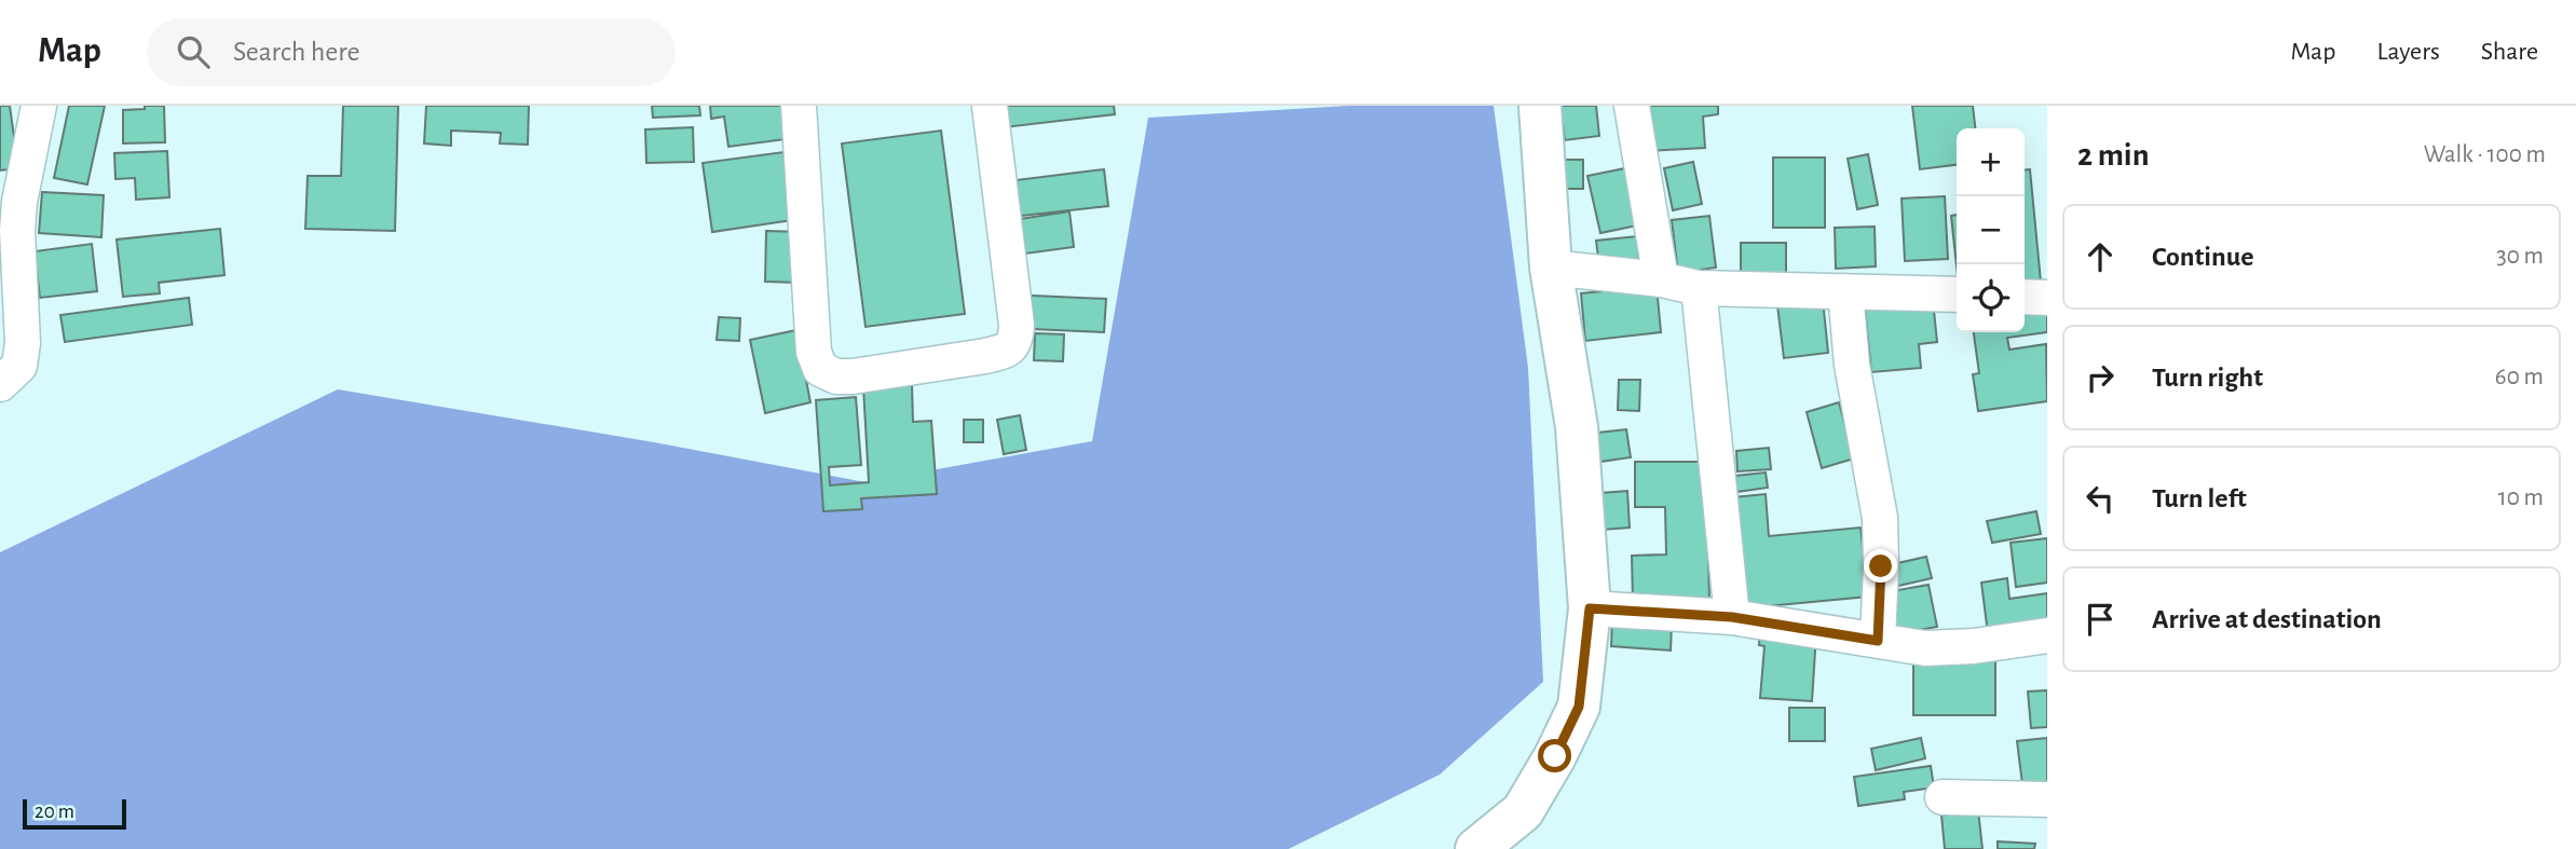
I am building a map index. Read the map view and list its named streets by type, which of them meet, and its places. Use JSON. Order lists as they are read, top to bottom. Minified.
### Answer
{"scale_bar":"20 m","page":{"header":"Map","search":"Search here","nav":["Map","Layers","Share"],"heading":["2 min","Walk · 100 m"],"map_buttons":["+","−"],"list":[["Continue","30 m"],["Turn right","60 m"],["Turn left","10 m"],"Arrive at destination"],"scale":"20 m"}}
